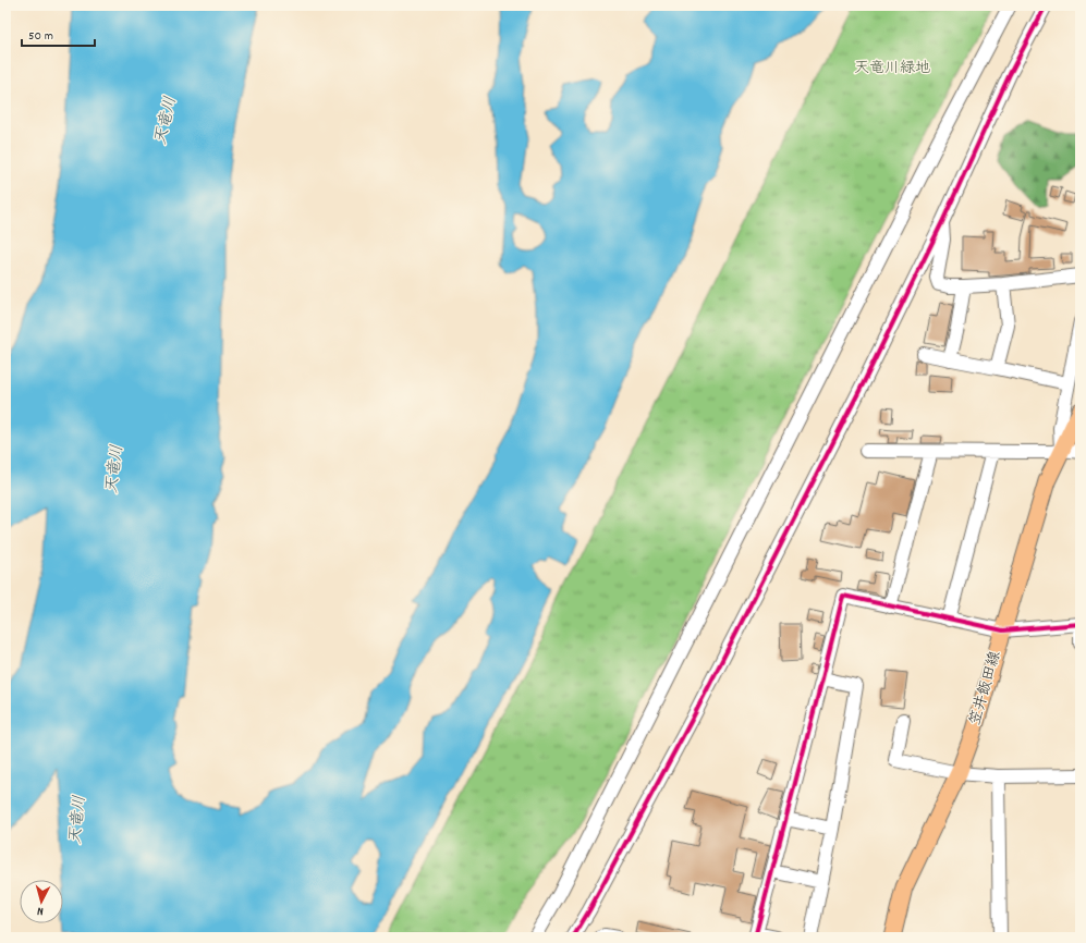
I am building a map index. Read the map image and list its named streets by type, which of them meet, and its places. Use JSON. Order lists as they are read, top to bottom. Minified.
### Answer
{"streets":{"main road":["笠井飯田線"]},"water":["天竜川"],"parks":["天竜川緑地"],"scale_bar":"50 m","north":"bottom"}
